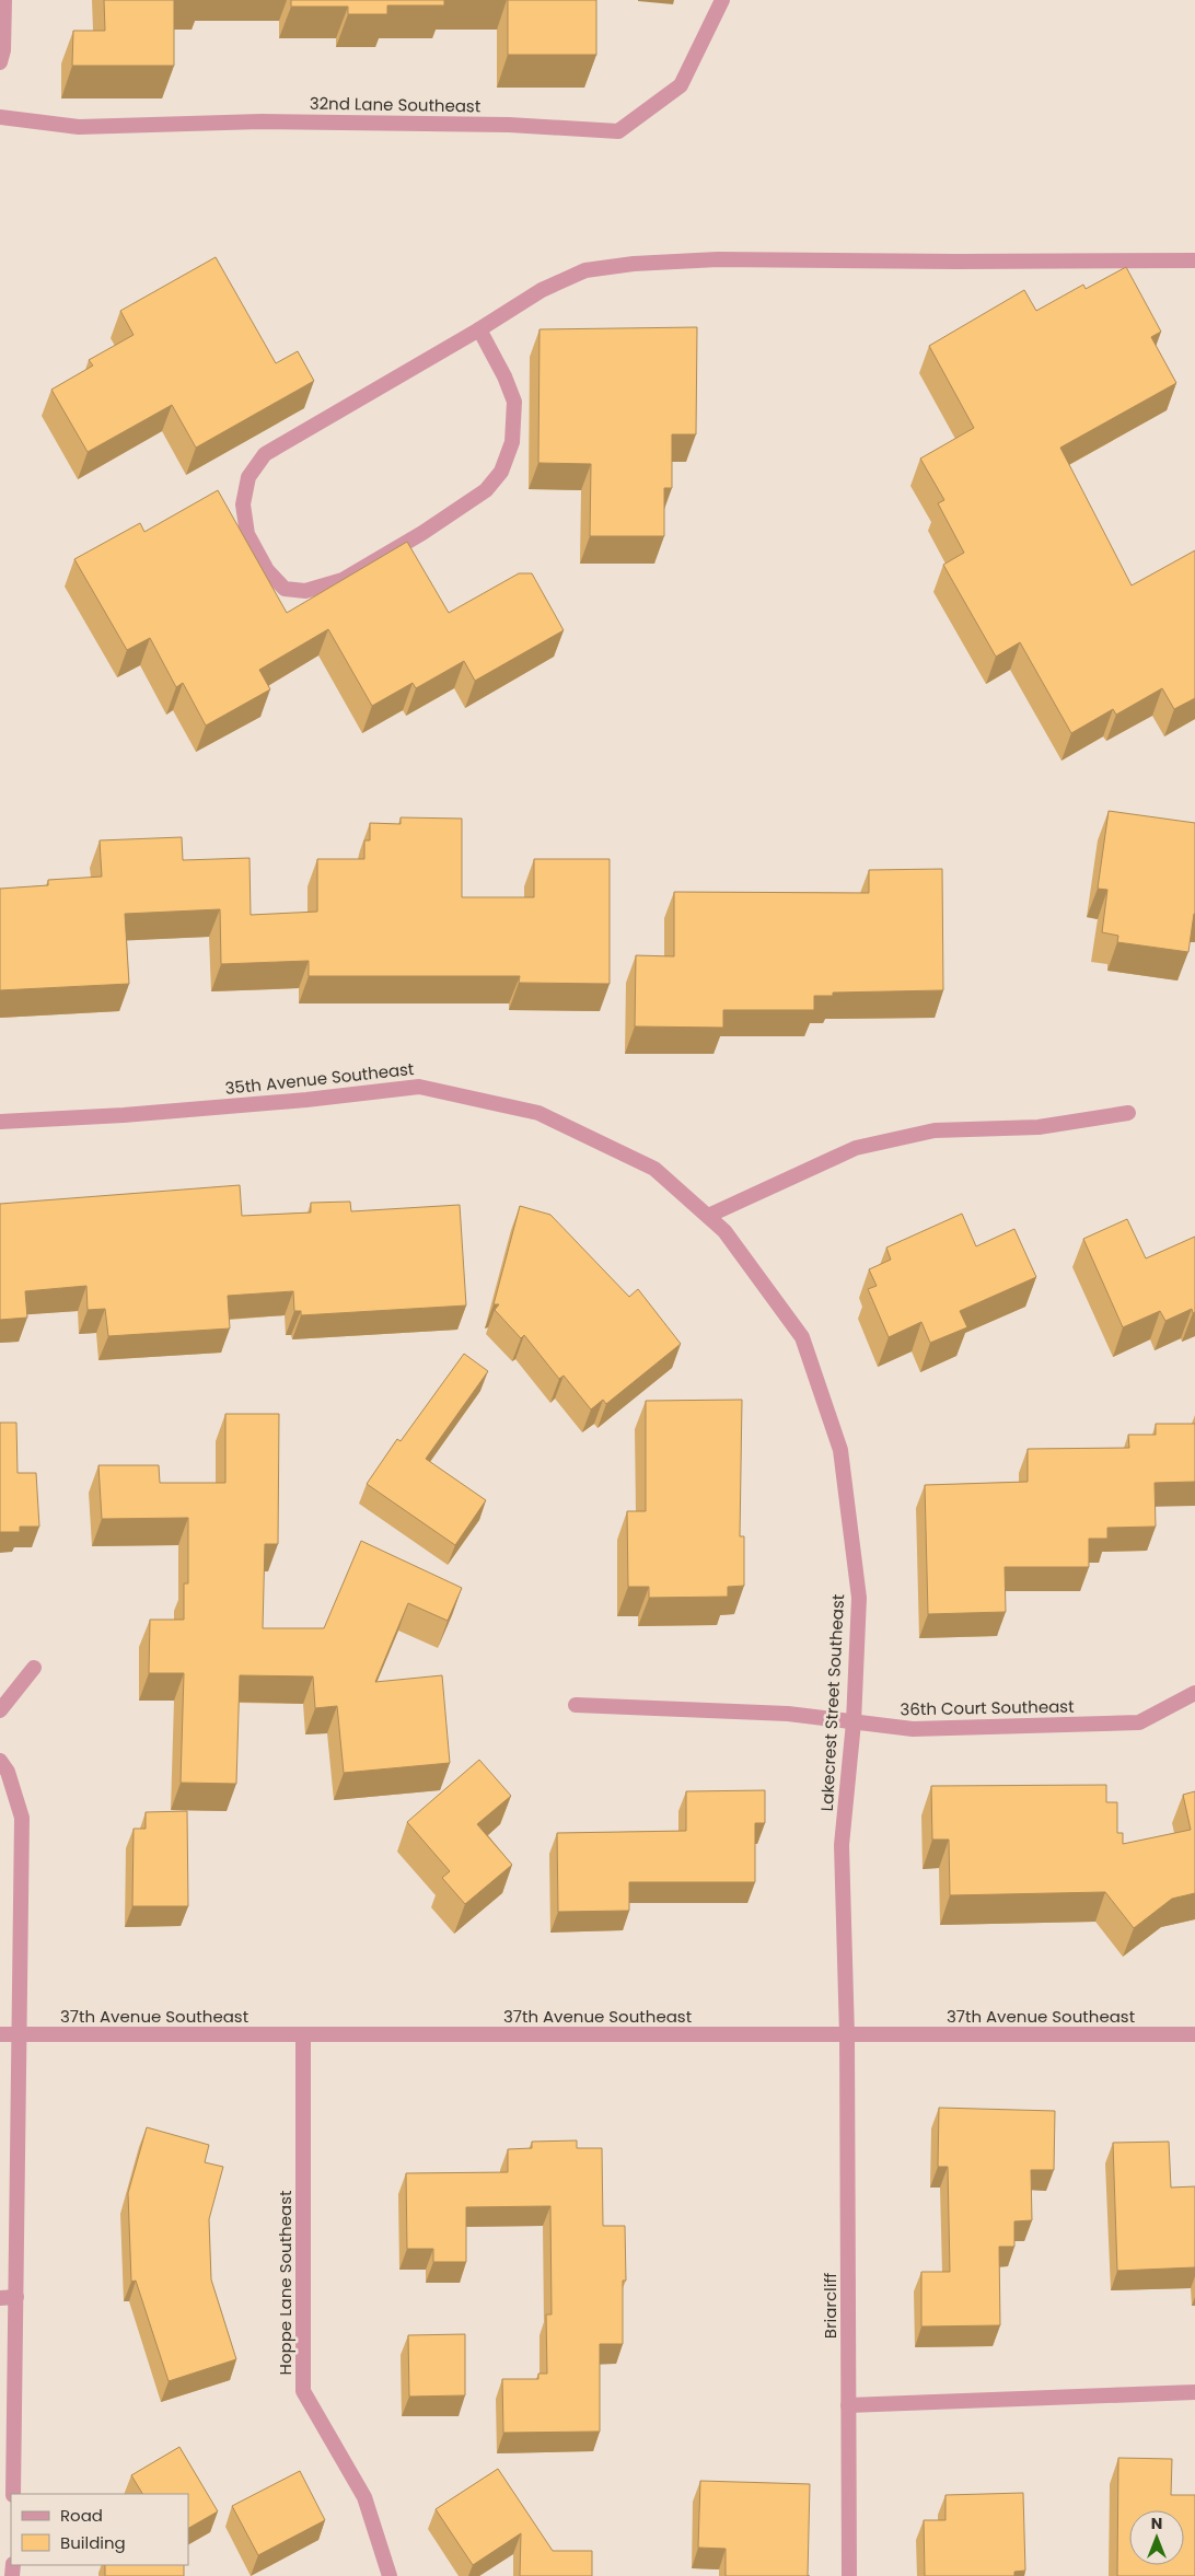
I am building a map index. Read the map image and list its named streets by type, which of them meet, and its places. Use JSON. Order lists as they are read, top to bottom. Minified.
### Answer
{"streets":{"street":["32nd Lane Southeast","35th Avenue Southeast","Lakecrest Street Southeast","36th Court Southeast","37th Avenue Southeast","Hoppe Lane Southeast","Briarcliff"]},"crossings":[["35th Avenue Southeast","Lakecrest Street Southeast"],["Lakecrest Street Southeast","36th Court Southeast"],["Lakecrest Street Southeast","37th Avenue Southeast"],["Lakecrest Street Southeast","Briarcliff"],["37th Avenue Southeast","Hoppe Lane Southeast"],["37th Avenue Southeast","Briarcliff"]],"legend":["Road","Building"],"north":"top"}
